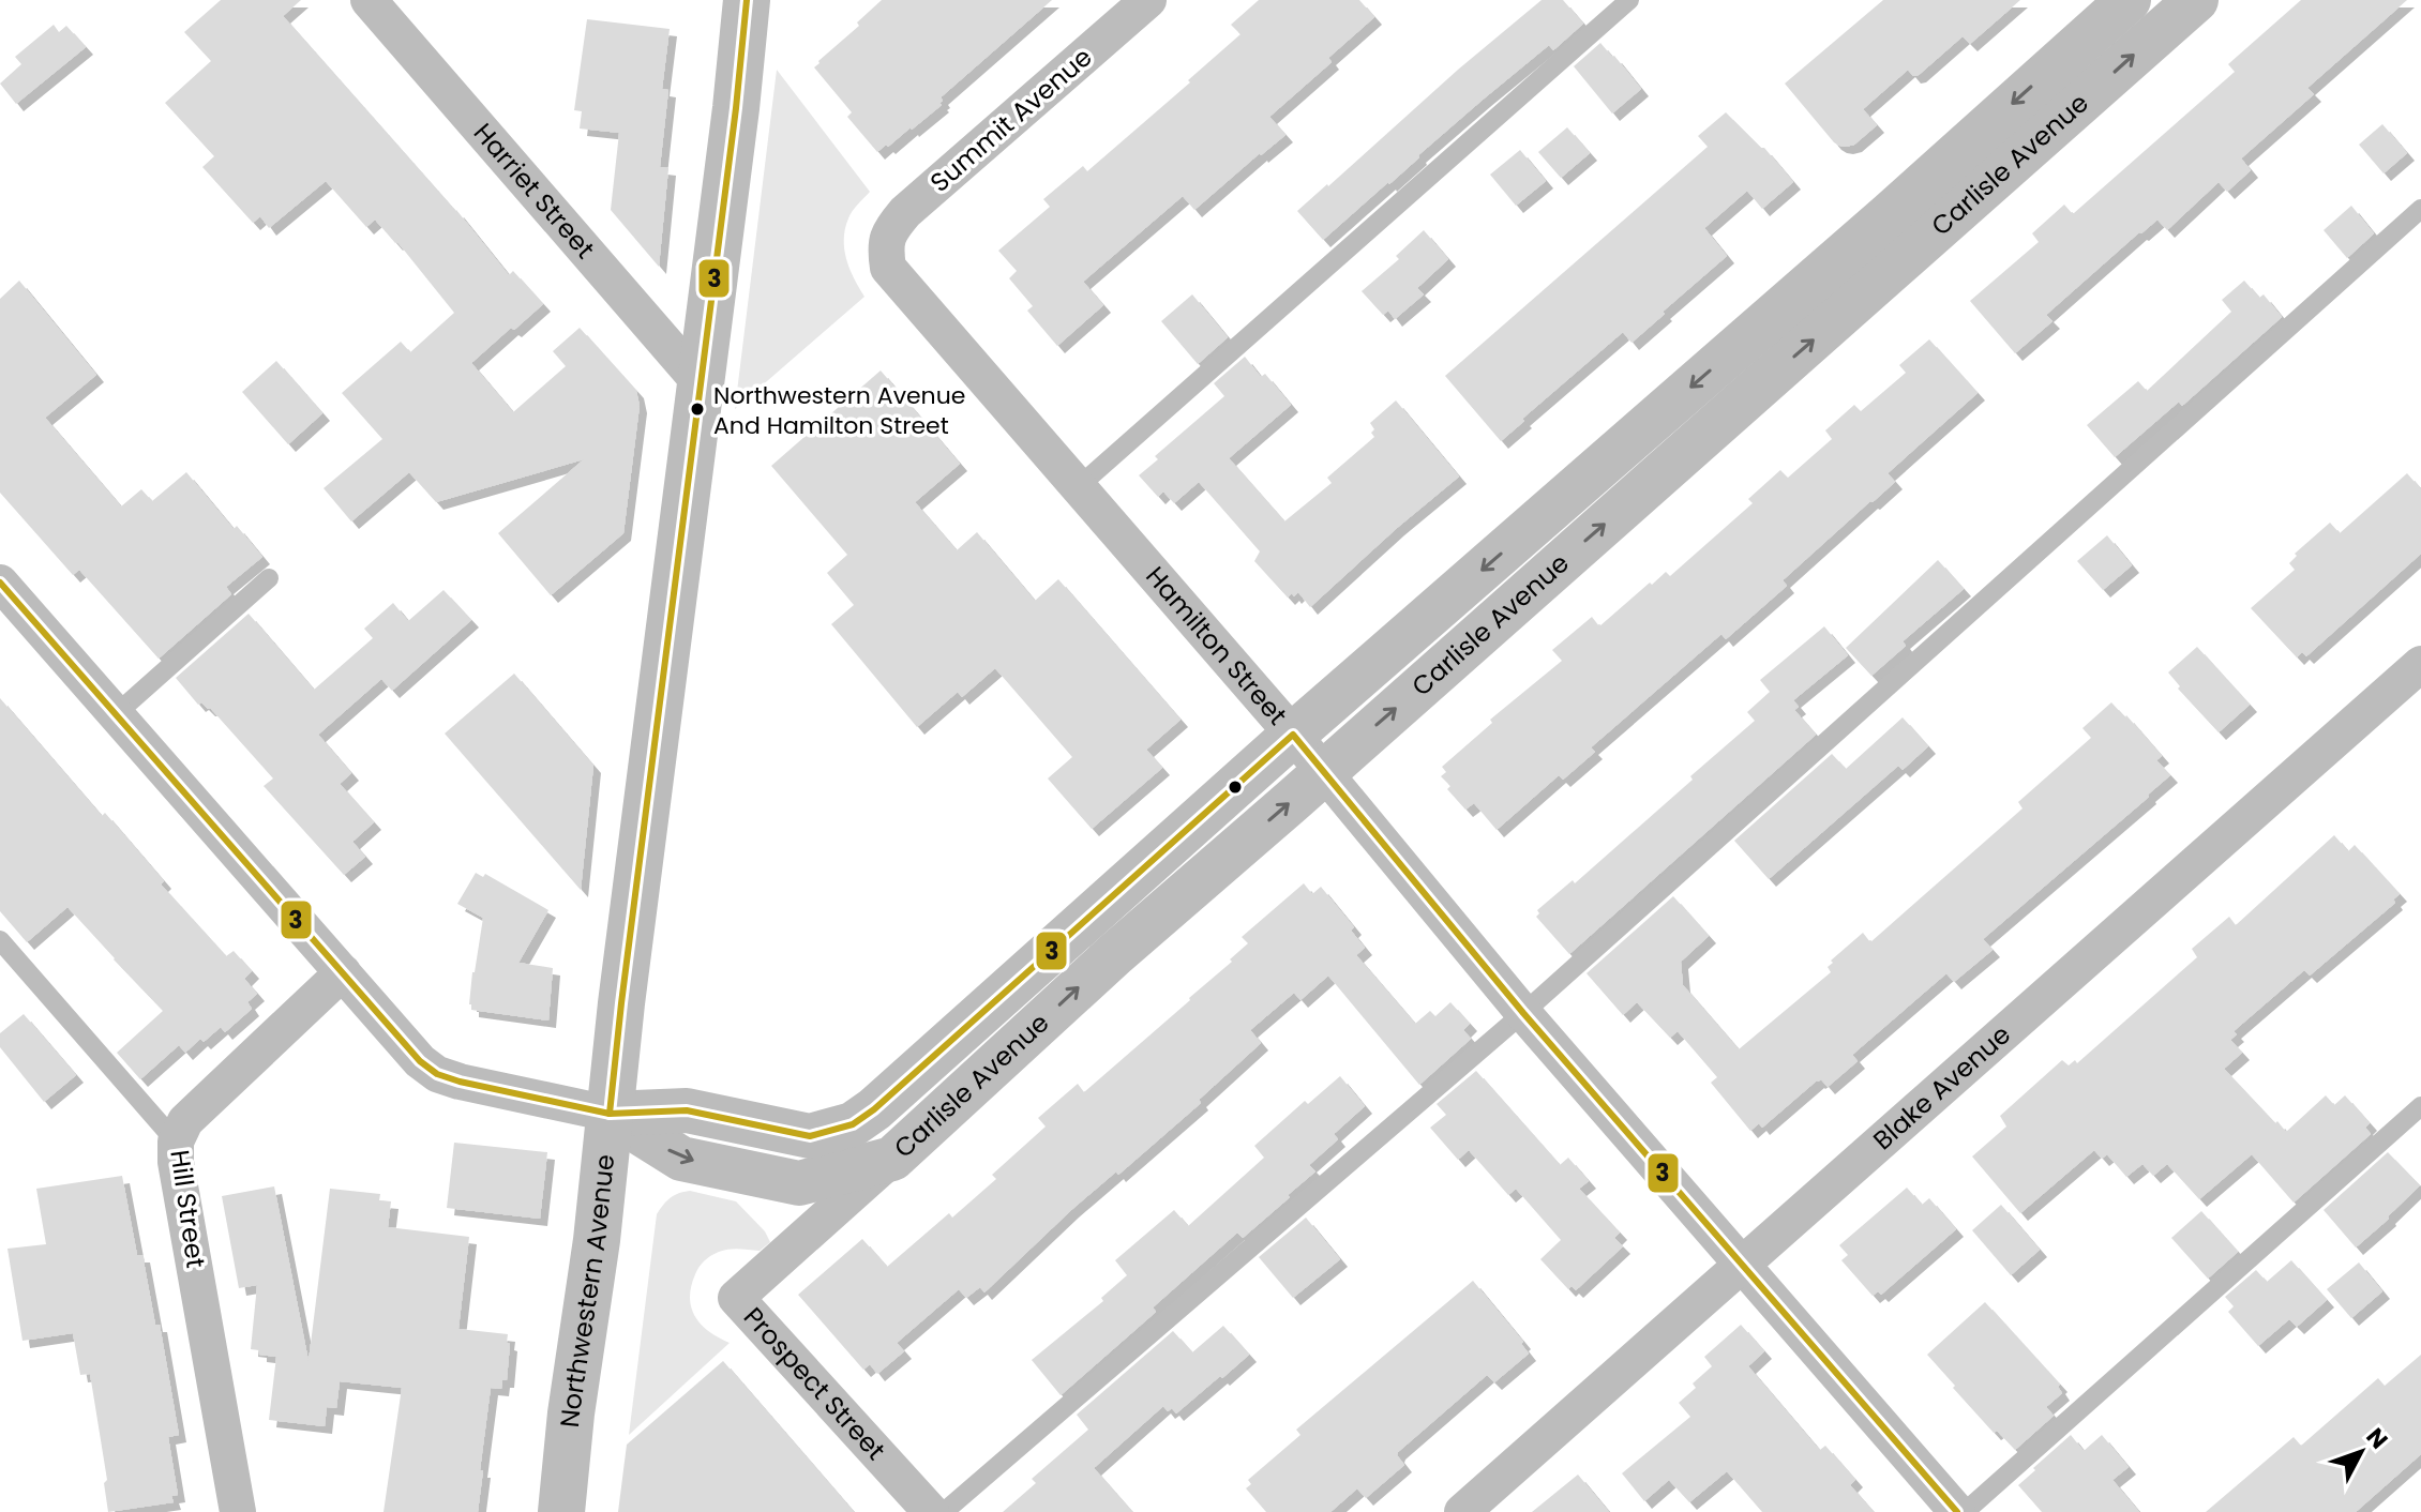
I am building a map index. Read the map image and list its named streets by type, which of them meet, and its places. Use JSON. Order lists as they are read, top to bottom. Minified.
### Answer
{"streets":{"main road":["Northwestern Avenue"],"street":["Summit Avenue","Carlisle Avenue","Harriet Street","Hamilton Street","Blake Avenue","Hill Street","Prospect Street"]},"crossings":[["Summit Avenue","Hamilton Street"],["Carlisle Avenue","Hamilton Street"],["Carlisle Avenue","Northwestern Avenue"],["Carlisle Avenue","Prospect Street"],["Harriet Street","Northwestern Avenue"],["Hamilton Street","Blake Avenue"]],"places":["Northwestern Avenue And Hamilton Street"],"lines":["transit line 3"],"north":"top right"}
